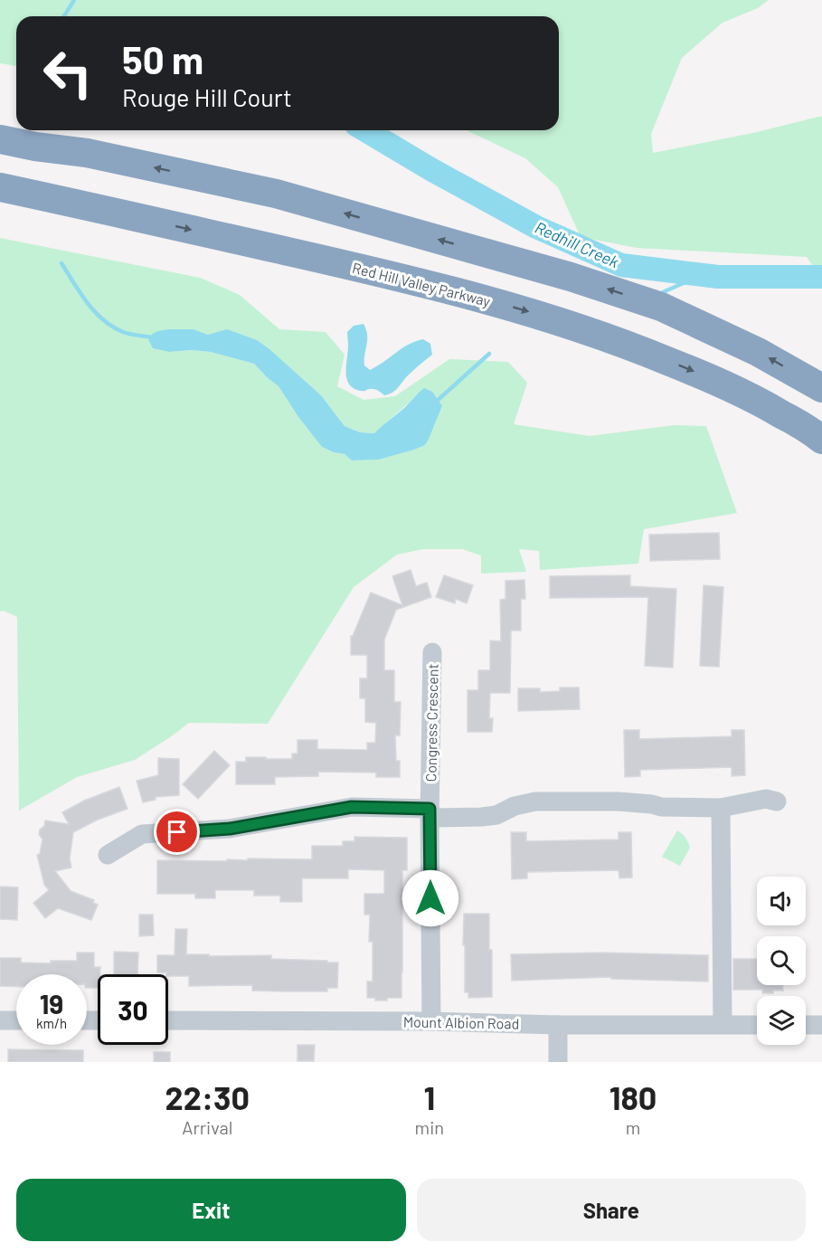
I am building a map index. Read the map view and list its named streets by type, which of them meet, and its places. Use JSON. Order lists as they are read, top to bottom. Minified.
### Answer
{"streets":{"highway":["Red Hill Valley Parkway"],"street":["Congress Crescent","Mount Albion Road"]},"crossings":[["Congress Crescent","Mount Albion Road"]],"water":["Redhill Creek"],"page":{"turn":["50 m","Rouge Hill Court"],"speed":"19 km/h","limit":"30","eta":["22:30","Arrival","1","min","180","m"],"buttons":["Exit","Share"]}}
